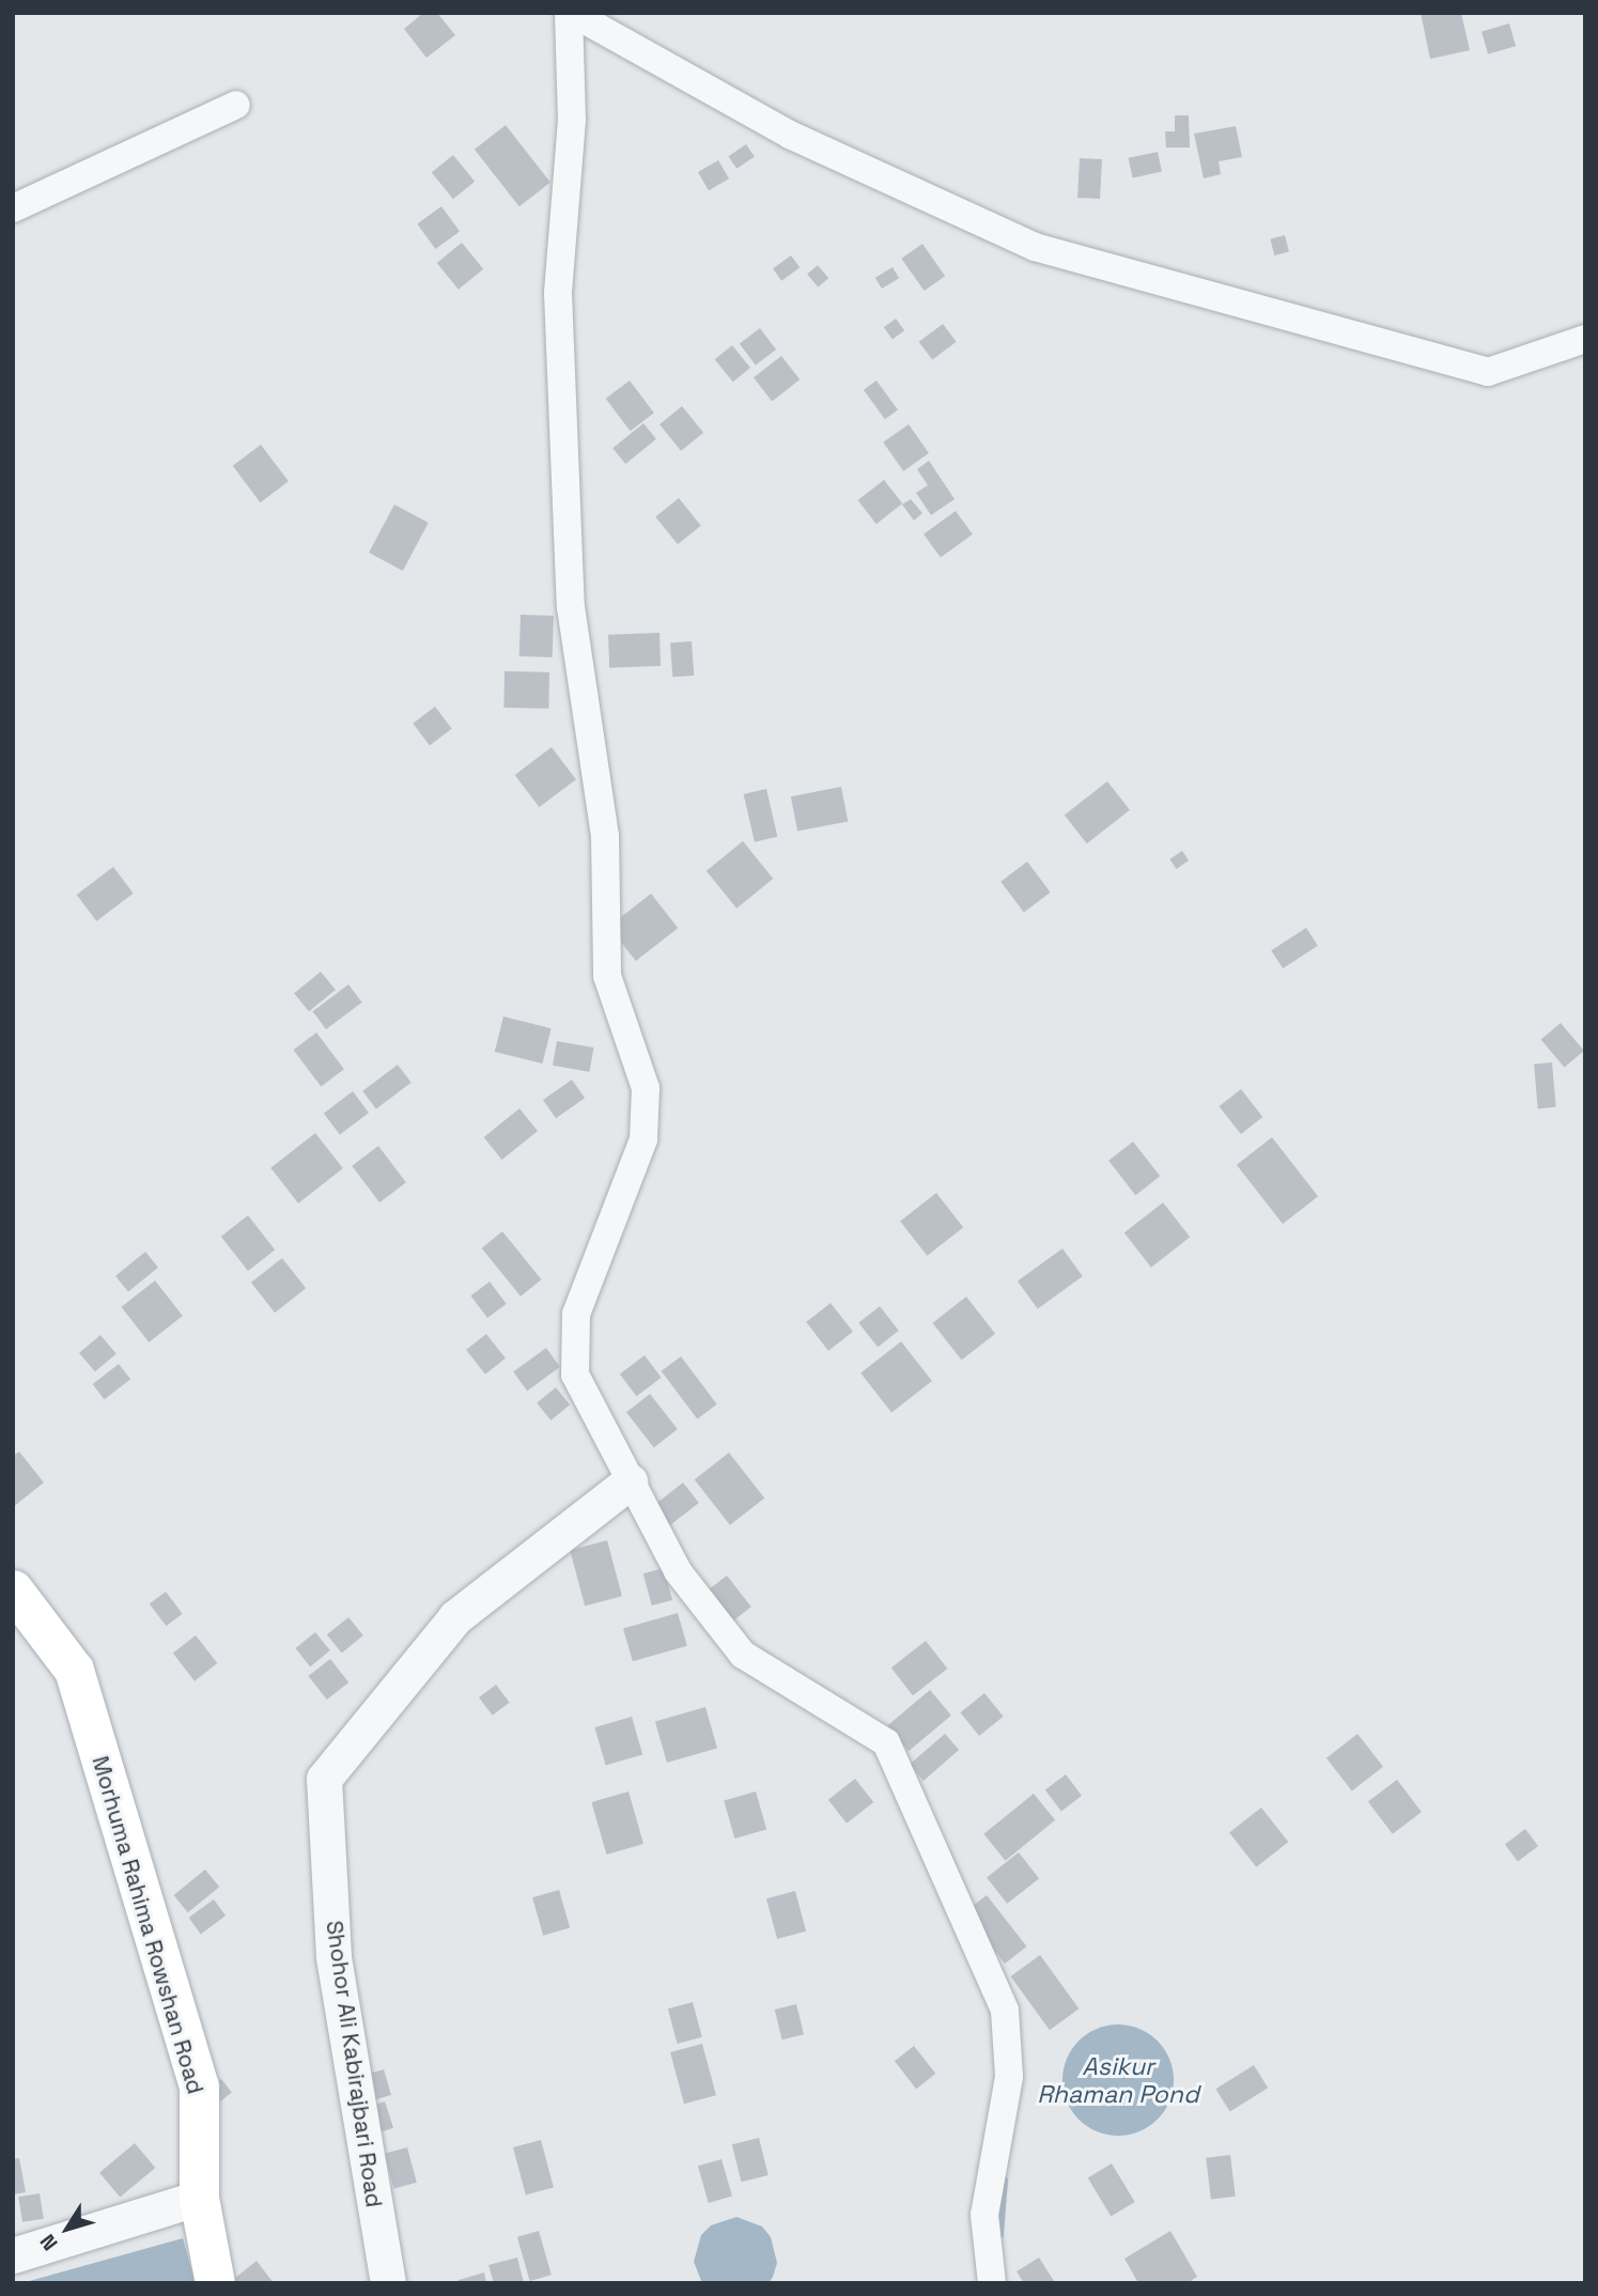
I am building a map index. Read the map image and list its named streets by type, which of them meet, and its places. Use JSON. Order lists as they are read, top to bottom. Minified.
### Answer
{"streets":{"main road":["Morhuma Rahima Rowshan Road"],"street":["Shohor Ali Kabirajbari Road"]},"water":["Asikur Rhaman Pond"],"north":"bottom left"}
